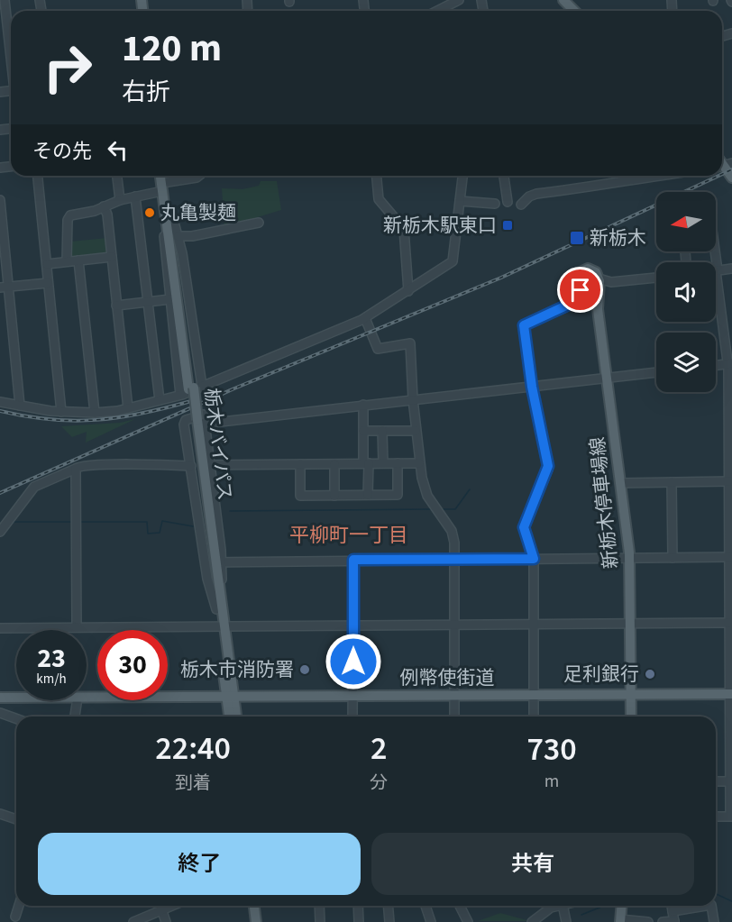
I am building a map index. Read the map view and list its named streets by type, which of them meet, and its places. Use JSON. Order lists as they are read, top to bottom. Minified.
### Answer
{"streets":{"main road":["栃木バイパス","新栃木停車場線","例幣使街道"]},"crossings":[["栃木バイパス","例幣使街道"],["新栃木停車場線","例幣使街道"]],"districts":["平柳町一丁目"],"places":{"other":["丸亀製麺","栃木市消防署","足利銀行"],"transit":["新栃木駅東口","新栃木"]},"north":"left","page":{"turn":["120 m","右折"],"then":"その先","speed":"23 km/h","limit":"30","eta":["22:40","到着","2","分","730","m"],"buttons":["終了","共有"]}}
